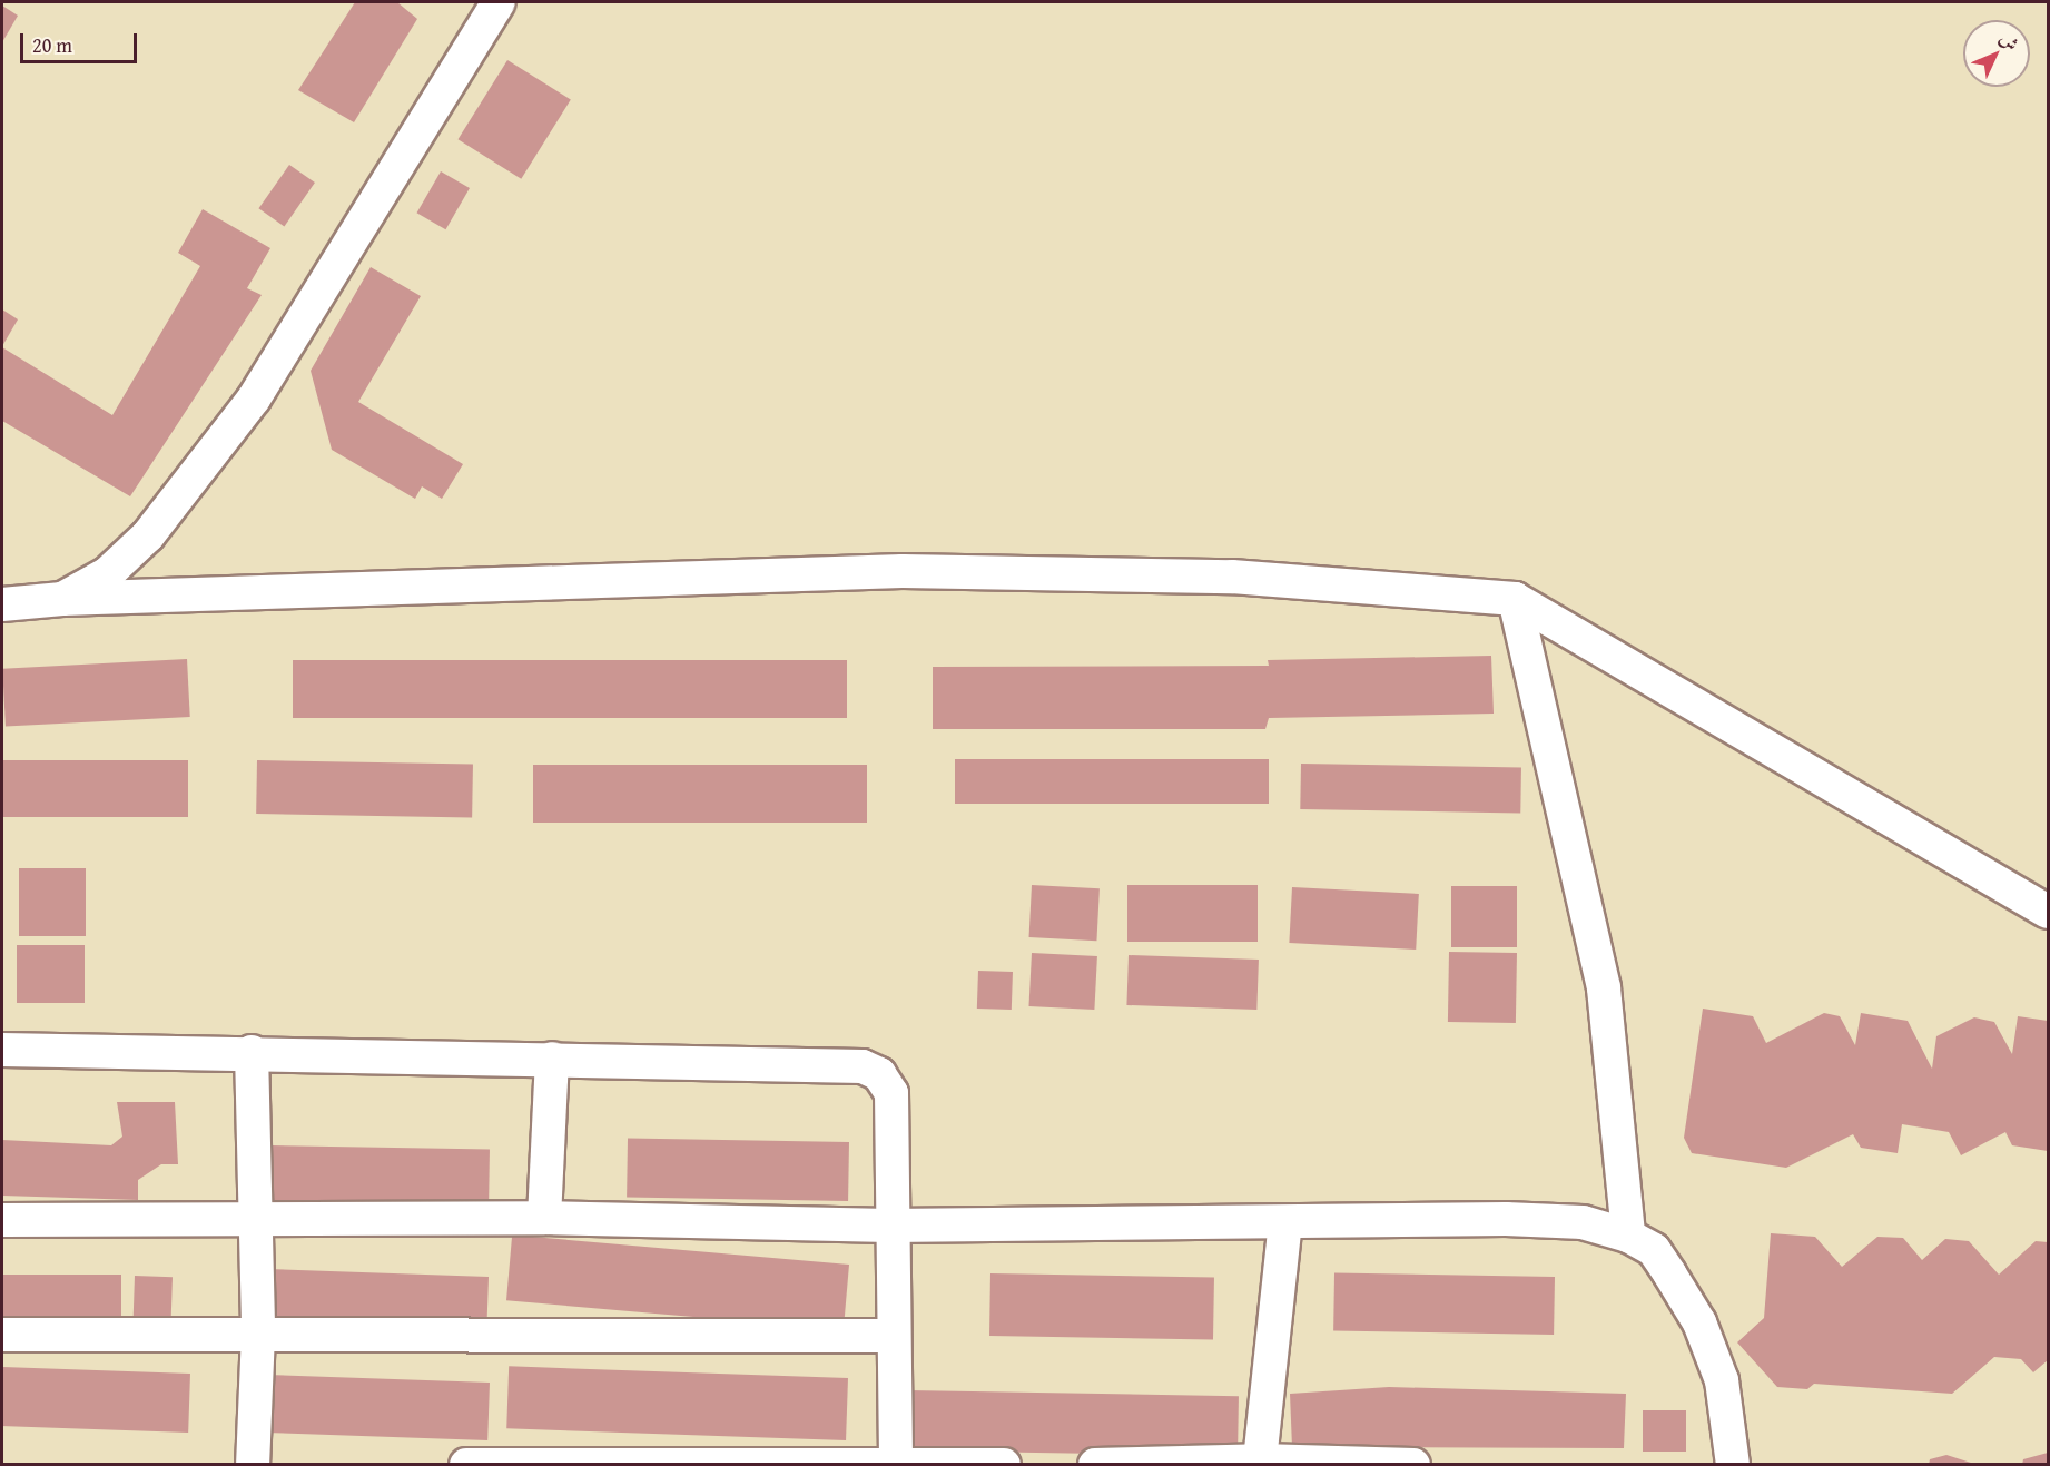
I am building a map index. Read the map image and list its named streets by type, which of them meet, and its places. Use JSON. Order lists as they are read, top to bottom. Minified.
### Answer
{"scale_bar":"20 m","north":"top right"}
